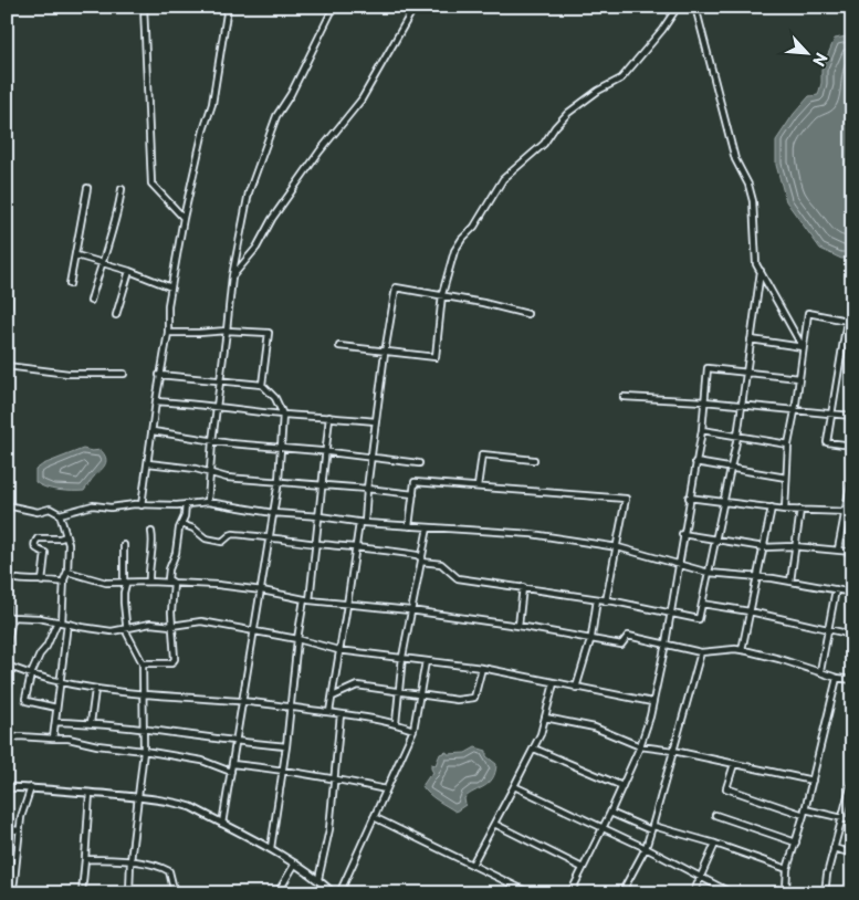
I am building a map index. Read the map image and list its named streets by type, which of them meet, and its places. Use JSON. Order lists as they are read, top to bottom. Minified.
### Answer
{"north":"bottom right"}
